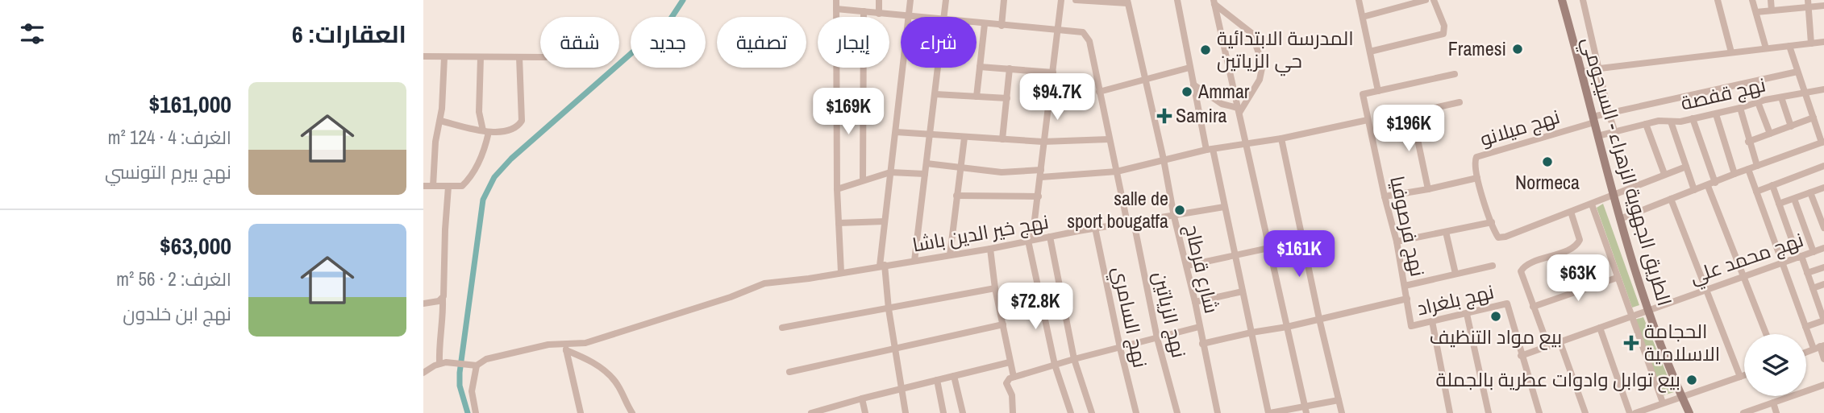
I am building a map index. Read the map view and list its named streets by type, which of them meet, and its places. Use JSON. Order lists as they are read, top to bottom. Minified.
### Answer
{"streets":{"main road":["الطريق الجهوية الزهراء - السيجومي"],"street":["نهج قفصة","نهج ميلانو","نهج فرصوفيا","نهج خير الدين باشا","نهج محمد علي","شارع قرطاج","نهج بلغراد","نهج الزياتين","نهج السامري"]},"crossings":[["نهج قفصة","الطريق الجهوية الزهراء - السيجومي"],["نهج ميلانو","الطريق الجهوية الزهراء - السيجومي"],["الطريق الجهوية الزهراء - السيجومي","نهج محمد علي"],["نهج فرصوفيا","نهج بلغراد"],["نهج خير الدين باشا","شارع قرطاج"],["نهج خير الدين باشا","نهج الزياتين"],["نهج خير الدين باشا","نهج السامري"],["نهج محمد علي","نهج بلغراد"]],"places":{"other":["Framesi","المدرسة الابتدائية حي الزياتين","Ammar","Normeca","salle de sport bougatfa","بيع مواد التنظيف","بيع توابل وادوات عطرية بالجملة"],"health":["Samira","الحجامة الاسلامية"]},"page":{"heading":"العقارات: 6","chip":["شراء","إيجار","تصفية","جديد","شقة"],"list":[{"name":"$161,000","note":"الغرف: 4 · 124 m² · نهج بيرم التونسي"},{"name":"$63,000","note":"الغرف: 2 · 56 m² · نهج ابن خلدون"}],"price":["$94.7K","$169K","$196K","$161K","$63K","$72.8K"]}}
